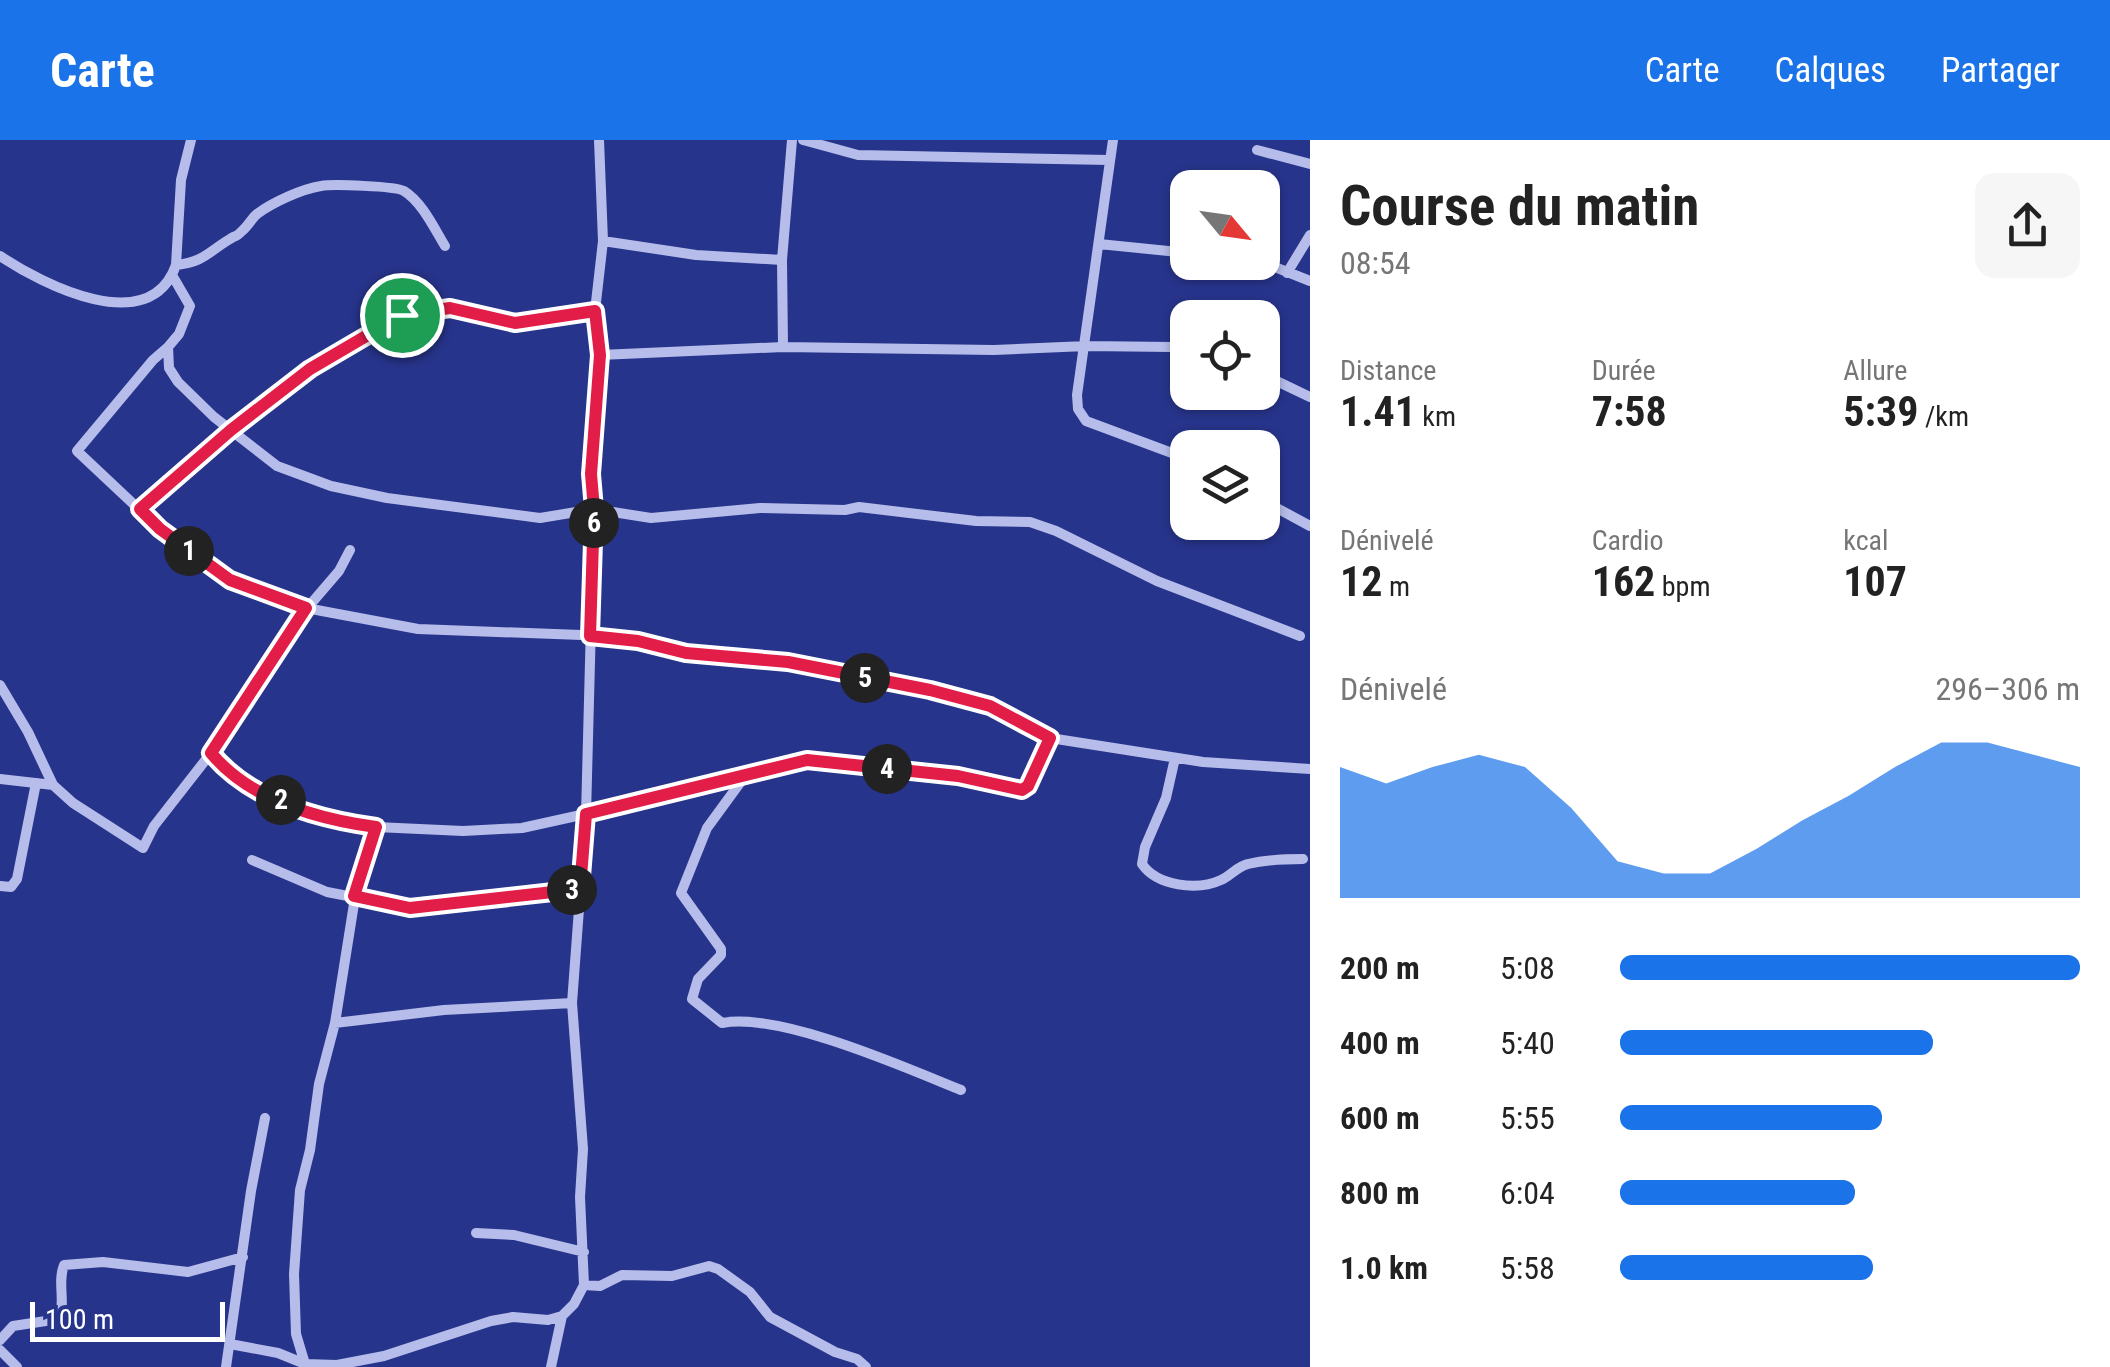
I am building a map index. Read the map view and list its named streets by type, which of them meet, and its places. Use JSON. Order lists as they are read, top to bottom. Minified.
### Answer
{"scale_bar":"100 m","north":"bottom right","page":{"header":"Carte","nav":["Carte","Calques","Partager"],"heading":["Course du matin","08:54"],"stats":[["Distance","1.41 km"],["Durée","7:58"],["Allure","5:39 /km"],["Dénivelé","12 m"],["Cardio","162 bpm"],["kcal","107"]],"pins":["6","1","5","4","2","3"],"chart":["Dénivelé","296–306 m"],"list":[{"name":"200 m","note":"5:08"},{"name":"400 m","note":"5:40"},{"name":"600 m","note":"5:55"},{"name":"800 m","note":"6:04"},{"name":"1.0 km","note":"5:58"}],"scale":"100 m"}}
